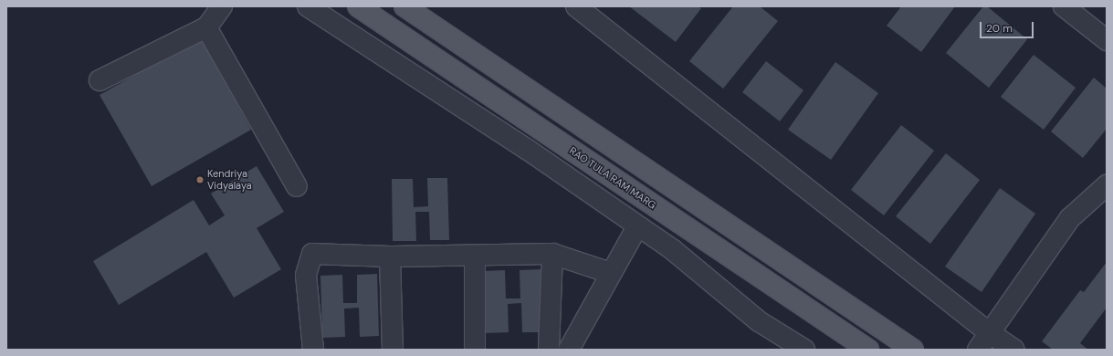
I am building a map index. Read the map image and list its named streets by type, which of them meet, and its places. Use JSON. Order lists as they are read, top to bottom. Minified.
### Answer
{"streets":{"main road":["RAO TULA RAM MARG"]},"places":["Kendriya Vidyalaya"],"scale_bar":"20 m"}
